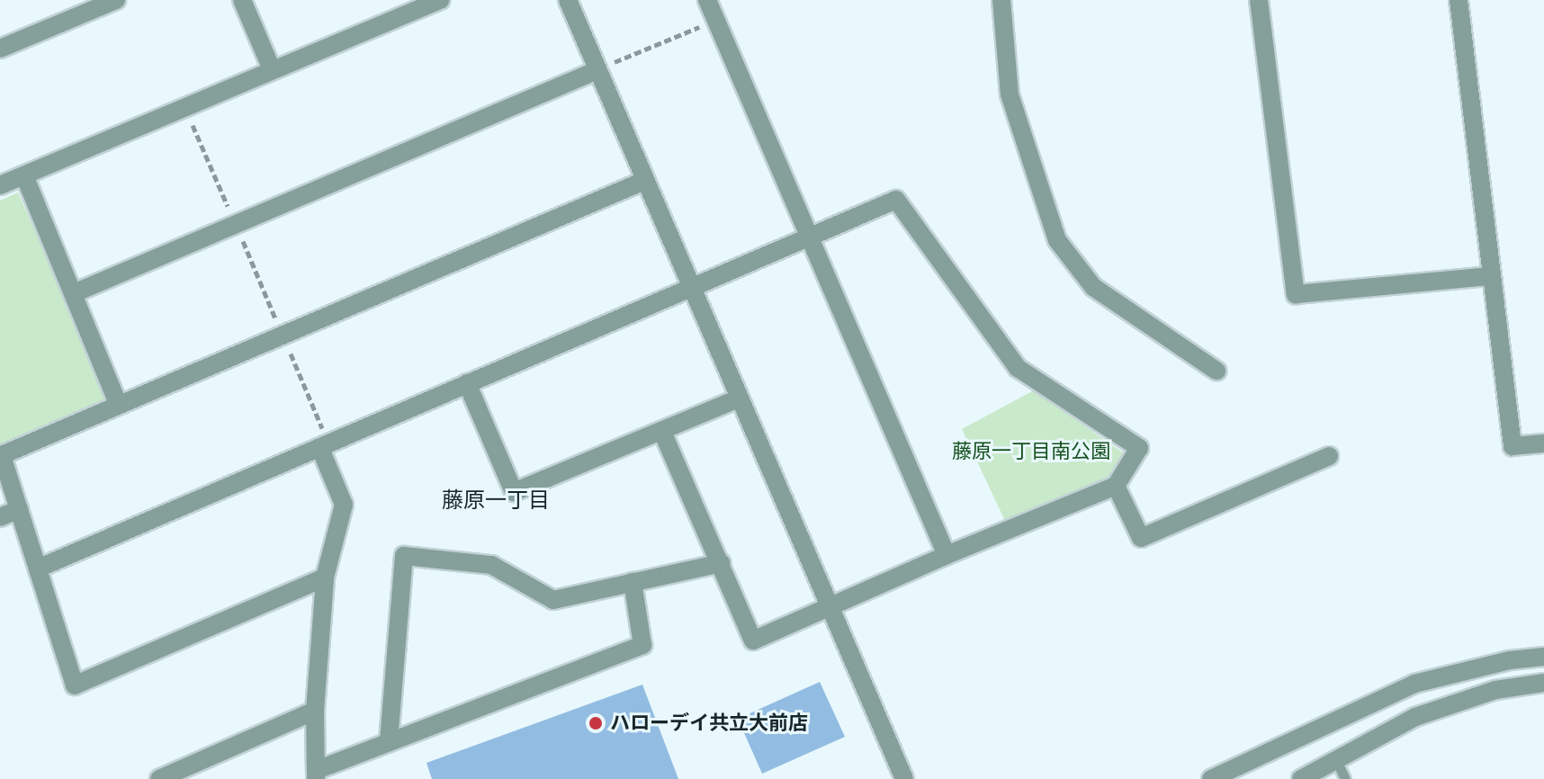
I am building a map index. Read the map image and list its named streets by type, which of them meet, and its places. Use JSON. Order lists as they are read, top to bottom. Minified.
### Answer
{"districts":["藤原一丁目"],"parks":["藤原一丁目南公園"],"places":["ハローデイ共立大前店"]}
